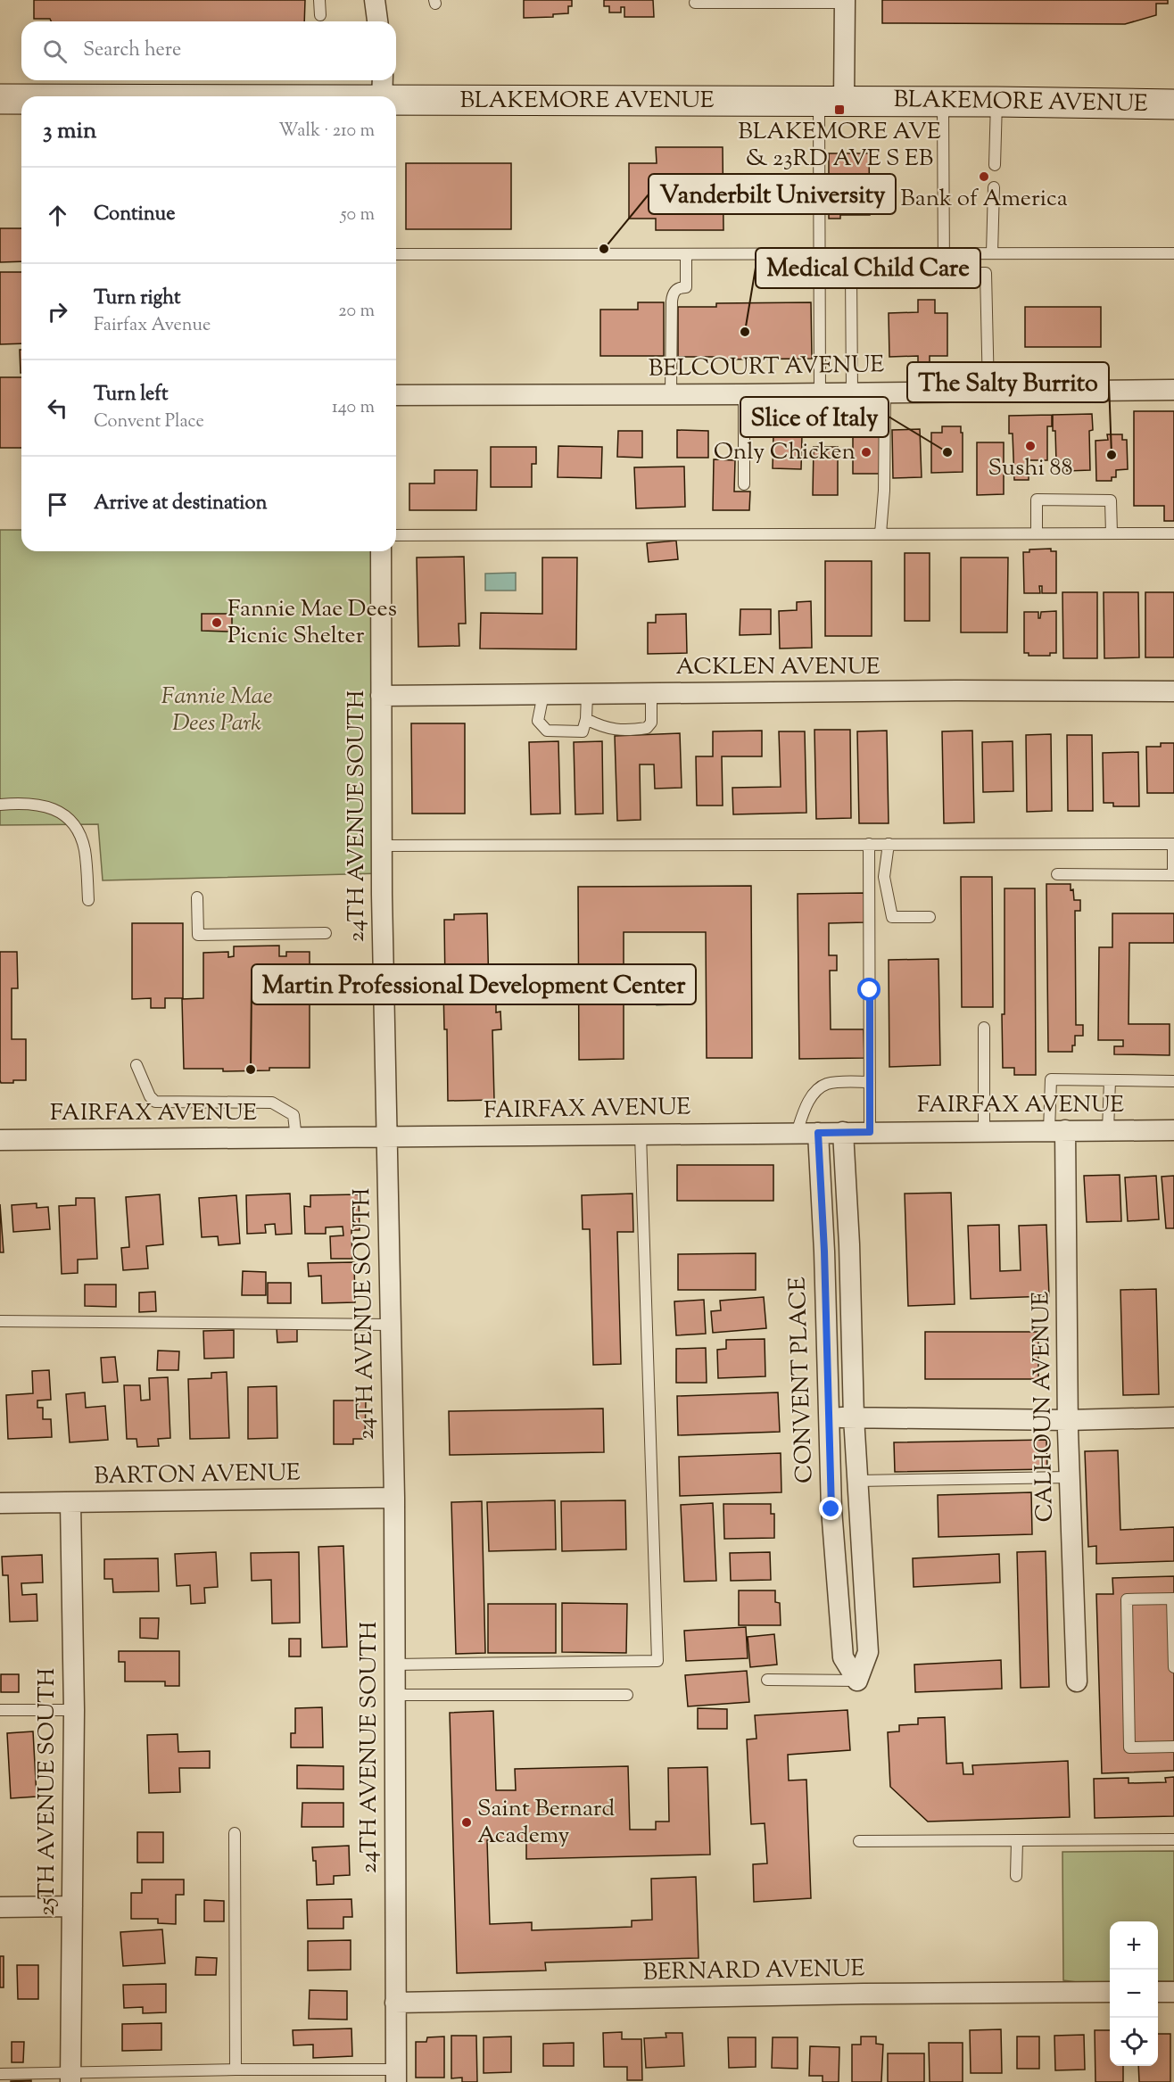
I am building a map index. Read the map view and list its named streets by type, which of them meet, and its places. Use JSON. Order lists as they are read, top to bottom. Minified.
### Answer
{"streets":{"main road":["BLAKEMORE AVENUE"],"street":["BELCOURT AVENUE","ACKLEN AVENUE","24TH AVENUE SOUTH","FAIRFAX AVENUE","CONVENT PLACE","CALHOUN AVENUE","BARTON AVENUE","25TH AVENUE SOUTH","BERNARD AVENUE"]},"crossings":[["ACKLEN AVENUE","24TH AVENUE SOUTH"],["24TH AVENUE SOUTH","FAIRFAX AVENUE"],["24TH AVENUE SOUTH","BARTON AVENUE"],["24TH AVENUE SOUTH","BERNARD AVENUE"],["FAIRFAX AVENUE","CONVENT PLACE"],["FAIRFAX AVENUE","CALHOUN AVENUE"],["BARTON AVENUE","25TH AVENUE SOUTH"]],"parks":["Fannie Mae Dees Park"],"places":{"transit":["BLAKEMORE AVE & 23RD AVE S EB"],"other":["Bank of America","Vanderbilt University","Medical Child Care","Sushi 88","Only Chicken","Slice of Italy","The Salty Burrito","Fannie Mae Dees Picnic Shelter","Martin Professional Development Center","Saint Bernard Academy"]},"page":{"search":"Search here","heading":["3 min","Walk · 210 m"],"list":[["Continue","50 m"],["Turn right","Fairfax Avenue","20 m"],["Turn left","Convent Place","140 m"],"Arrive at destination"],"map_buttons":["+","−"]}}
